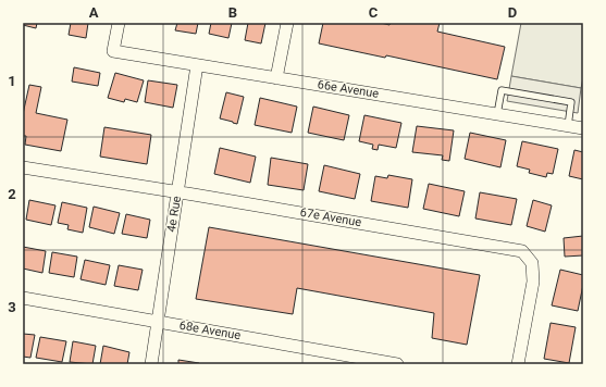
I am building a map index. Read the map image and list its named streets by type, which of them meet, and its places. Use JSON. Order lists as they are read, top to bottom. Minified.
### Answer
{"streets":{"street":["66e Avenue","4e Rue","67e Avenue","68e Avenue"]},"crossings":[["66e Avenue","4e Rue"],["4e Rue","67e Avenue"],["4e Rue","68e Avenue"]],"grid":{"columns":["A","B","C","D"],"rows":["1","2","3"]}}
